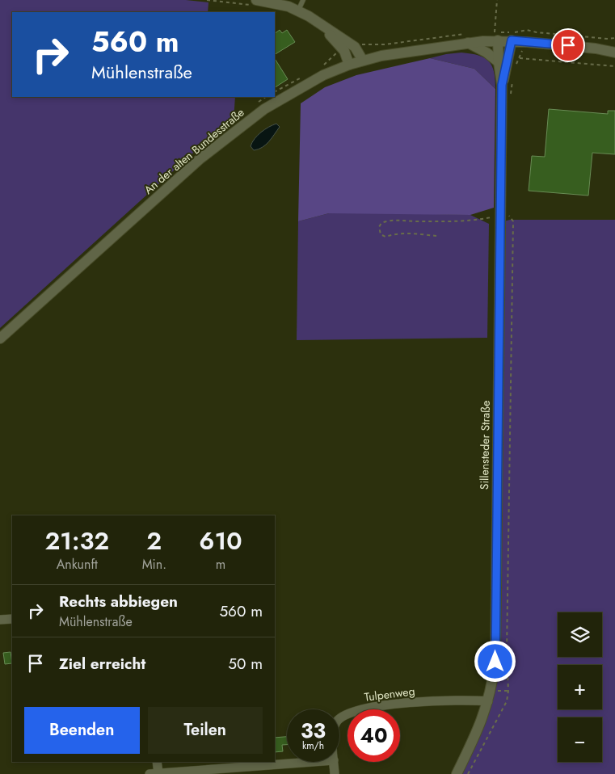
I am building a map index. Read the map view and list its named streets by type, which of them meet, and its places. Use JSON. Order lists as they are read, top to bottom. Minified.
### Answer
{"streets":{"street":["An der alten Bundesstraße","Sillensteder Straße","Tulpenweg"]},"crossings":[["An der alten Bundesstraße","Sillensteder Straße"],["Sillensteder Straße","Tulpenweg"]],"page":{"turn":["560 m","Mühlenstraße"],"eta":["21:32","Ankunft","2","Min.","610","m"],"list":[{"name":"Rechts abbiegen","note":"Mühlenstraße","value":"560 m"},{"name":"Ziel erreicht","value":"50 m"}],"map_buttons":["+","−"],"buttons":["Beenden","Teilen"],"speed":"33 km/h","limit":"40"}}
